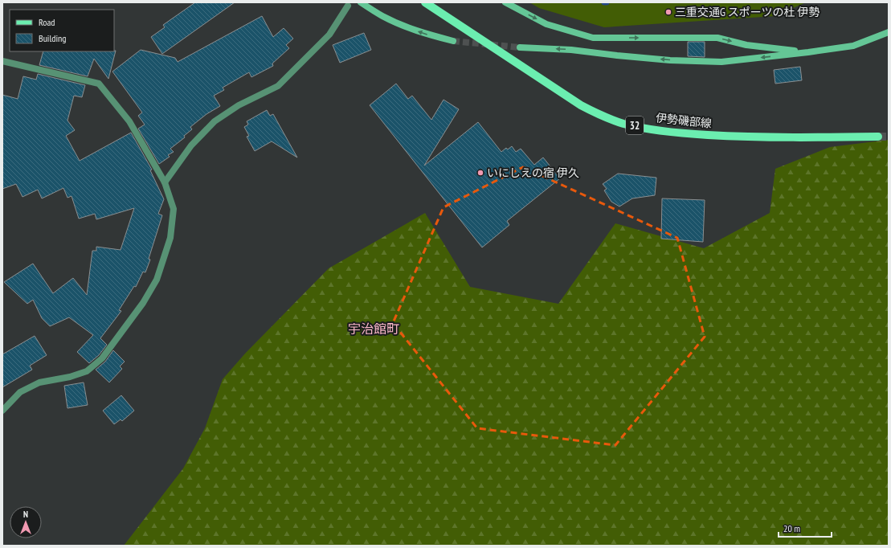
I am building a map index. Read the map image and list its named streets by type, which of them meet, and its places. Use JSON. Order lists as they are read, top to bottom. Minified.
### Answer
{"streets":{"main road":["伊勢磯部線","32"]},"districts":["宇治館町"],"places":["三重交通G スポーツの杜 伊勢","いにしえの宿 伊久"],"legend":["Road","Building"],"scale_bar":"20 m","north":"top"}
